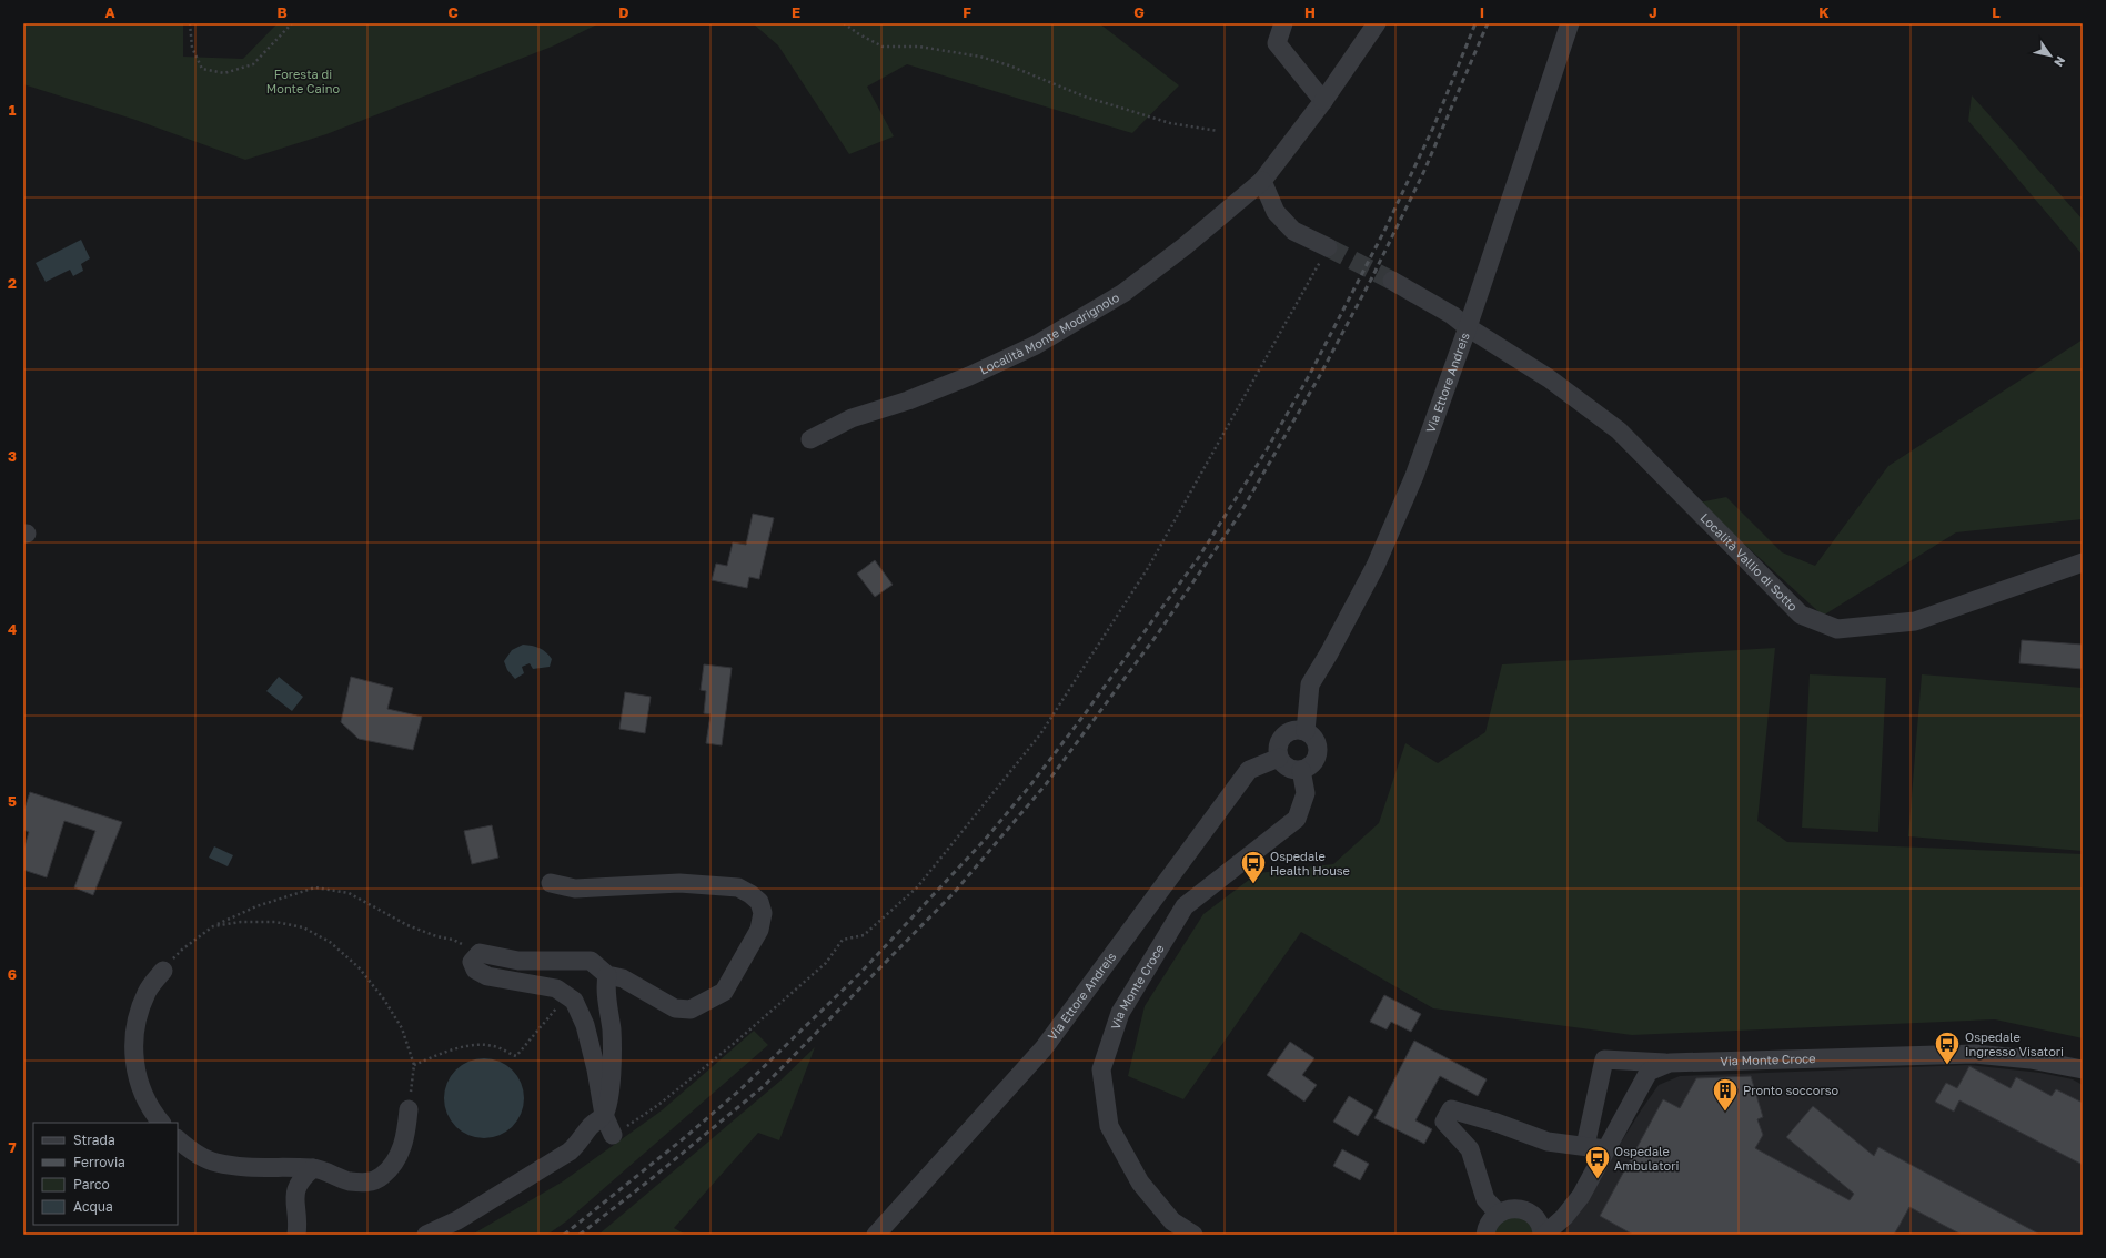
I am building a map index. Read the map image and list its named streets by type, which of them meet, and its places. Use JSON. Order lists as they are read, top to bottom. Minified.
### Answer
{"streets":{"street":["Località Monte Modrignolo","Via Ettore Andreis","Località Vallio di Sotto","Via Monte Croce"]},"crossings":[["Via Ettore Andreis","Località Vallio di Sotto"],["Via Ettore Andreis","Via Monte Croce"]],"parks":["Foresta di Monte Caino"],"places":{"bus stop":["Ospedale Health House","Ospedale Ingresso Visatori","Ospedale Ambulatori"],"building":["Pronto soccorso"]},"legend":["Strada","Ferrovia","Parco","Acqua"],"north":"bottom right","grid":{"columns":["A","B","C","D","E","F","G","H","I","J","K","L"],"rows":["1","2","3","4","5","6","7"]}}
